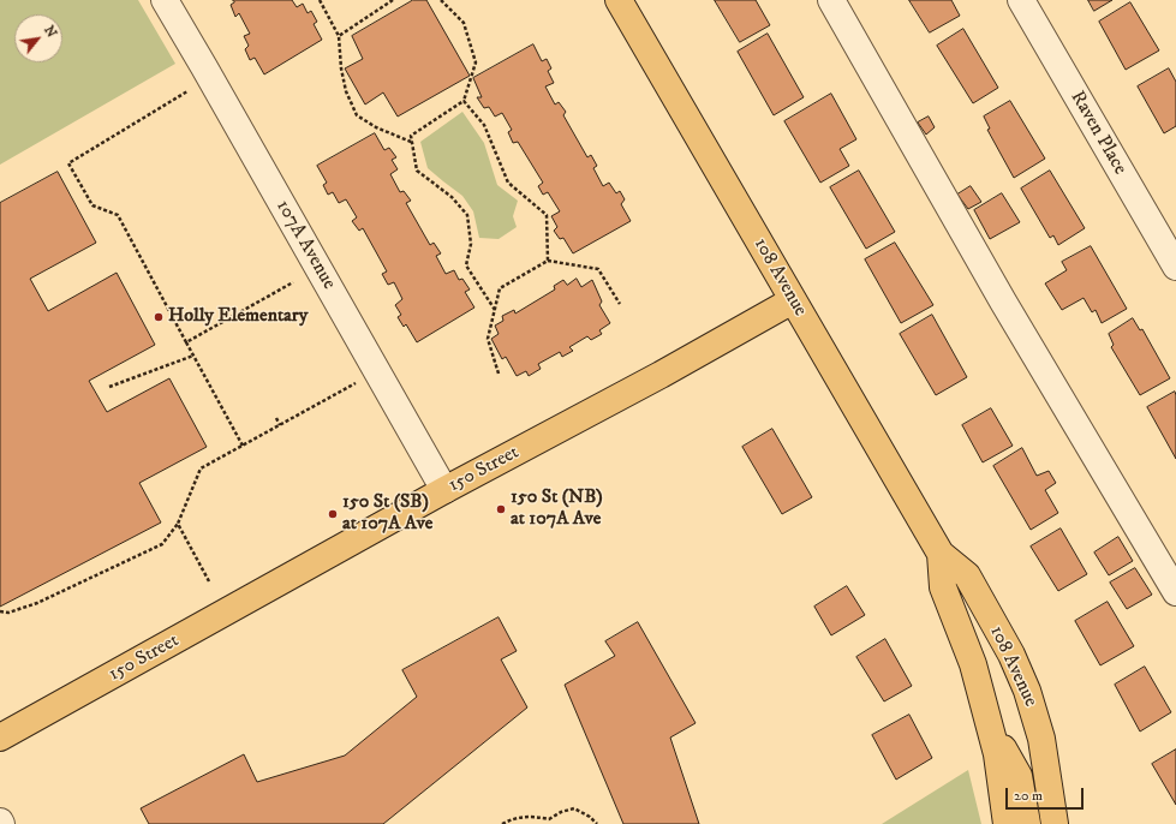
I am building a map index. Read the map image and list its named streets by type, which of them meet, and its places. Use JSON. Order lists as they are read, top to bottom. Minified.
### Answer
{"streets":{"main road":["108 Avenue","150 Street"],"street":["Raven Place","107A Avenue"]},"crossings":[["107A Avenue","150 Street"],["108 Avenue","150 Street"]],"places":["Holly Elementary","150 St (NB) at 107A Ave","150 St (SB) at 107A Ave"],"scale_bar":"20 m","north":"top right"}
